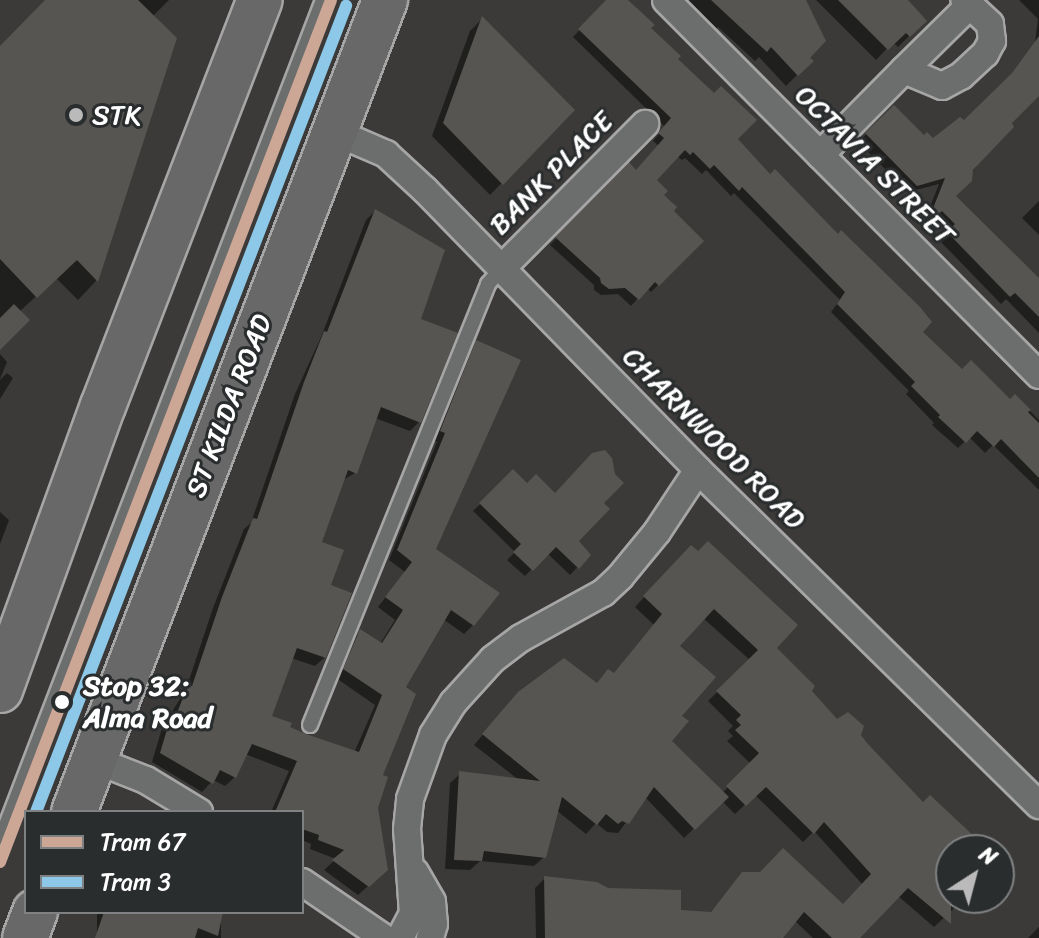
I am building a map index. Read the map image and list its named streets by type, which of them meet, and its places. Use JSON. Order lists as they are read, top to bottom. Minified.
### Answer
{"streets":{"highway":["ST KILDA ROAD"],"street":["OCTAVIA STREET","BANK PLACE","CHARNWOOD ROAD"]},"crossings":[["BANK PLACE","CHARNWOOD ROAD"],["ST KILDA ROAD","CHARNWOOD ROAD"]],"places":["STK","Stop 32: Alma Road"],"lines":["tram line 67","tram line 3"],"legend":["Tram 67","Tram 3"],"north":"top right"}
